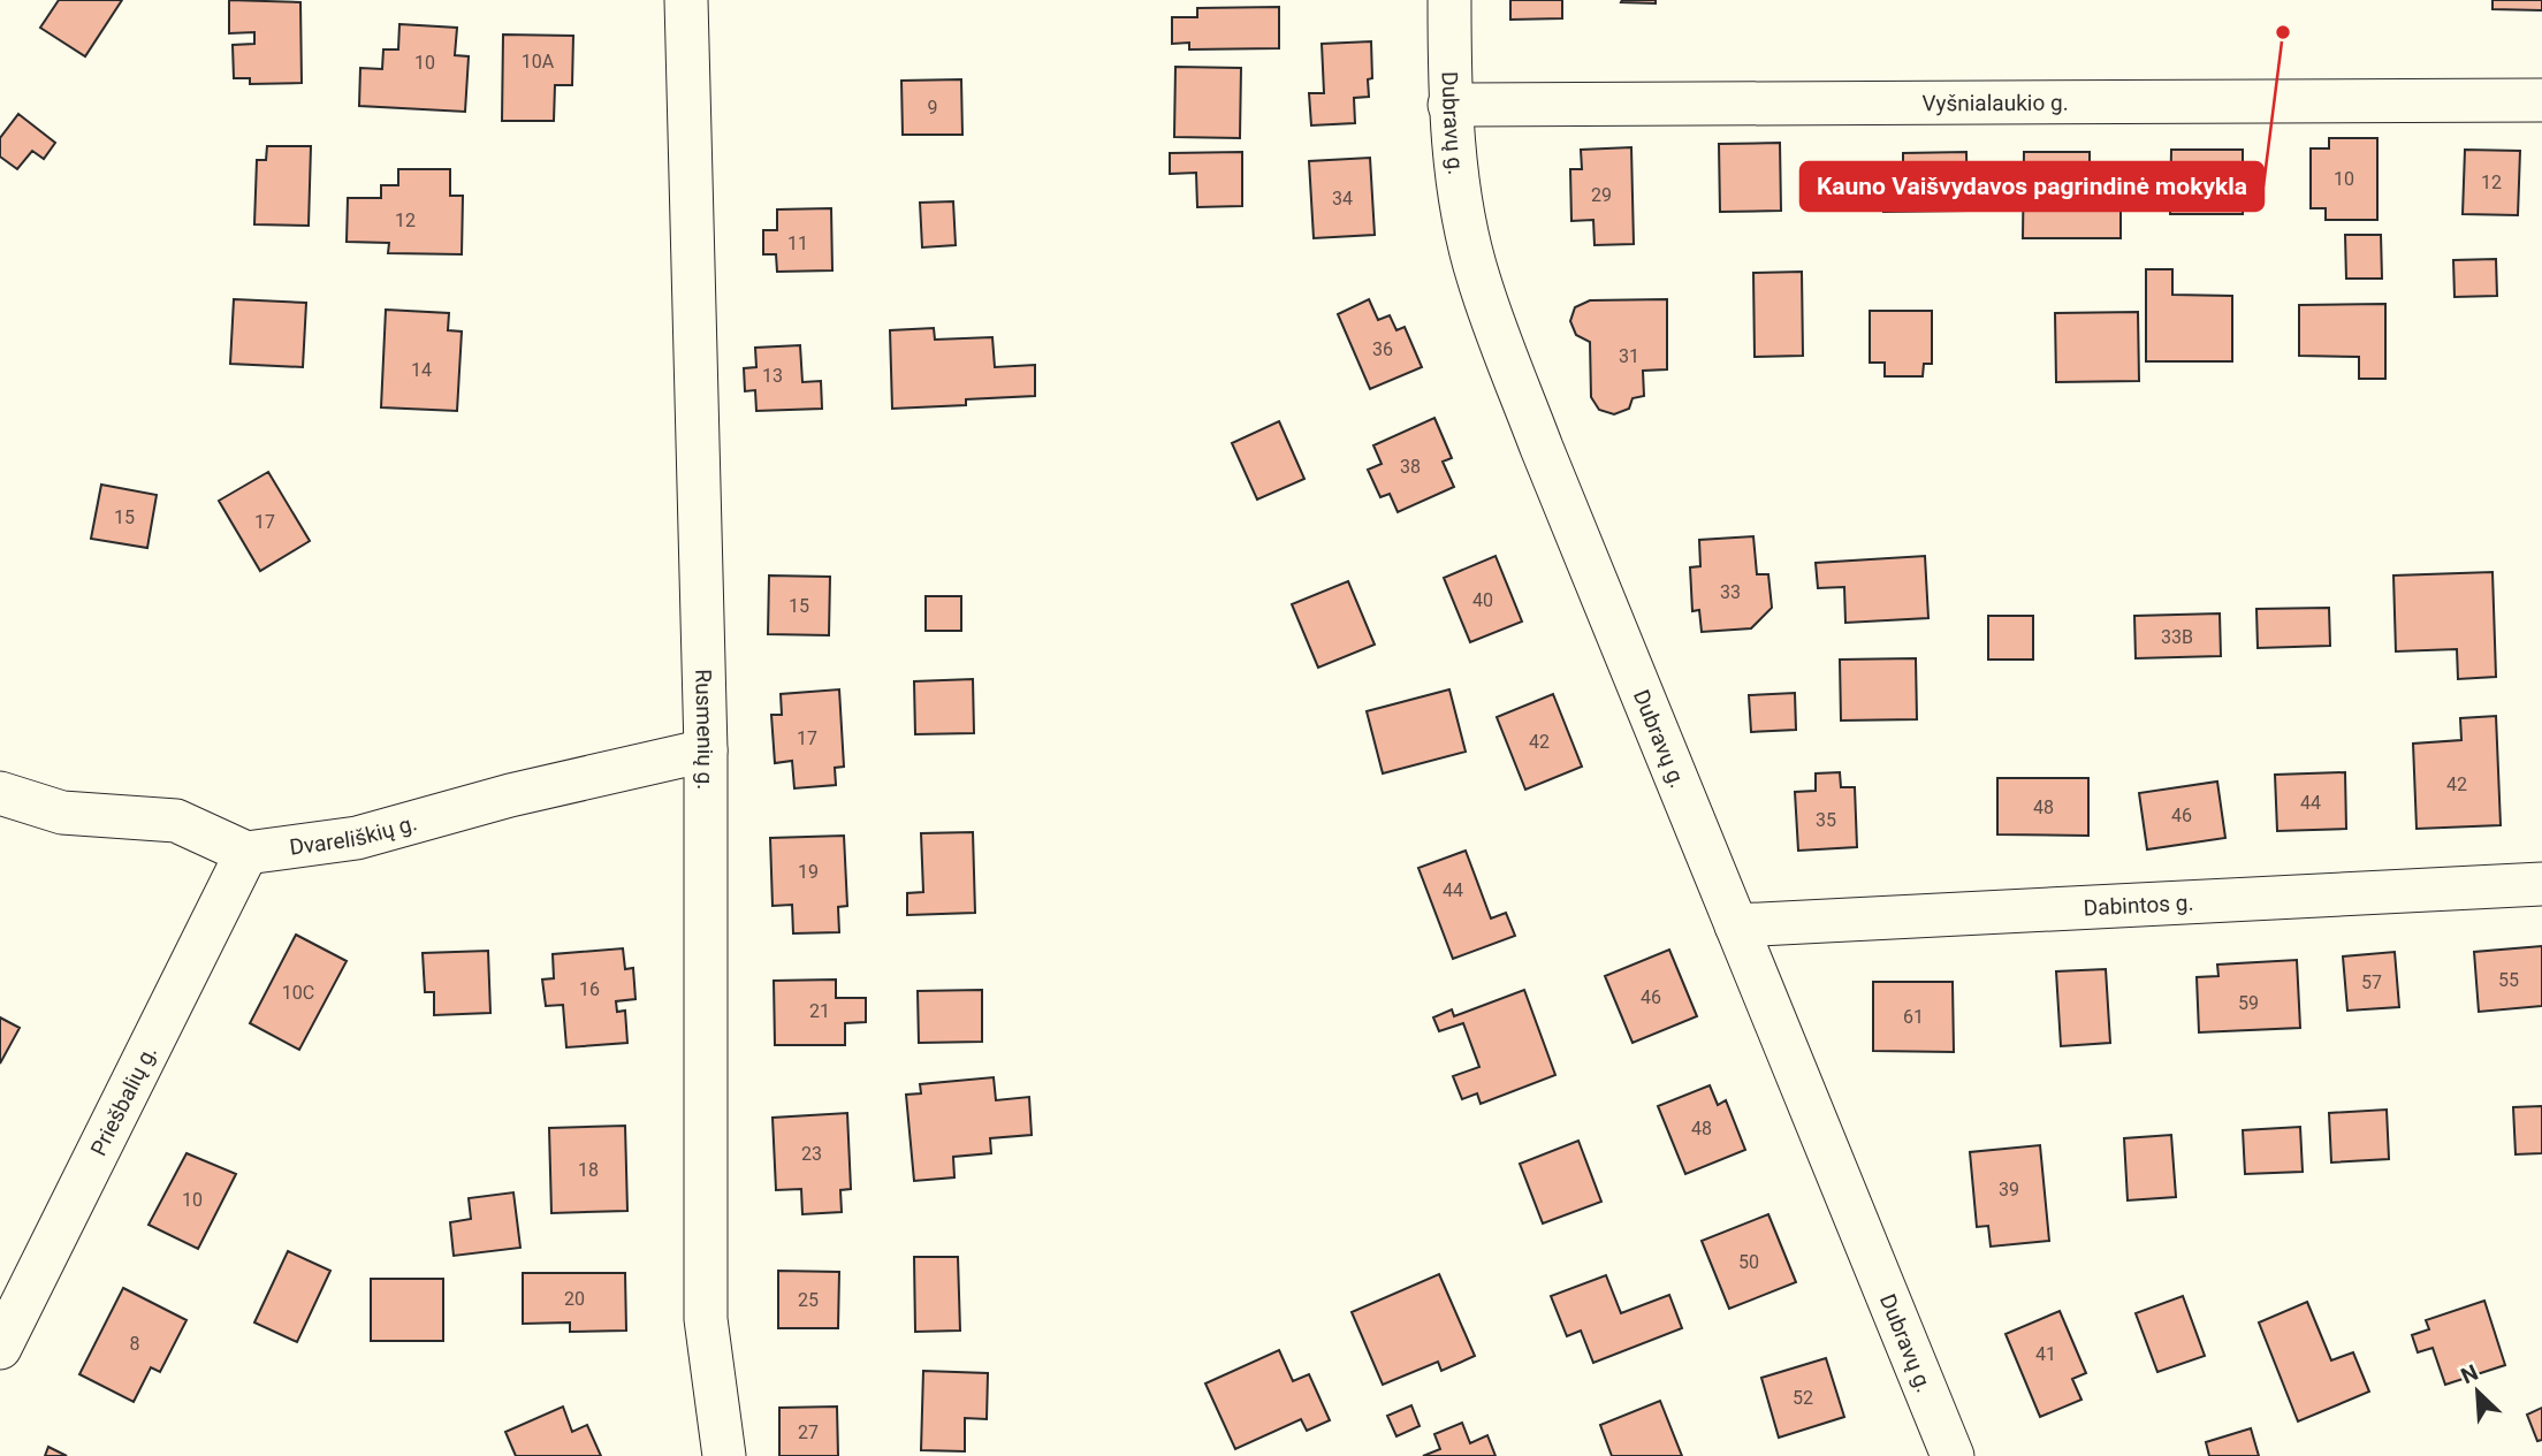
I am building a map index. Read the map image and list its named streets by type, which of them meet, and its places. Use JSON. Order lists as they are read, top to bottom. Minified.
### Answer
{"streets":{"street":["Vyšnialaukio g.","Dubravų g.","Rusmenių g.","Dvareliškių g.","Dabintos g.","Priešbalių g."]},"crossings":[["Vyšnialaukio g.","Dubravų g."],["Dubravų g.","Dabintos g."],["Rusmenių g.","Dvareliškių g."],["Dvareliškių g.","Priešbalių g."]],"places":["Kauno Vaišvydavos pagrindinė mokykla"],"house_numbers":["10A","10","9","10","12","29","34","12","11","36","31","14","13","38","15","17","33","40","15","33B","17","42","42","44","48","46","35","19","44","55","57","16","10C","46","59","21","61","48","23","18","39","10","50","20","25","8","41","52","27"],"north":"top left"}
